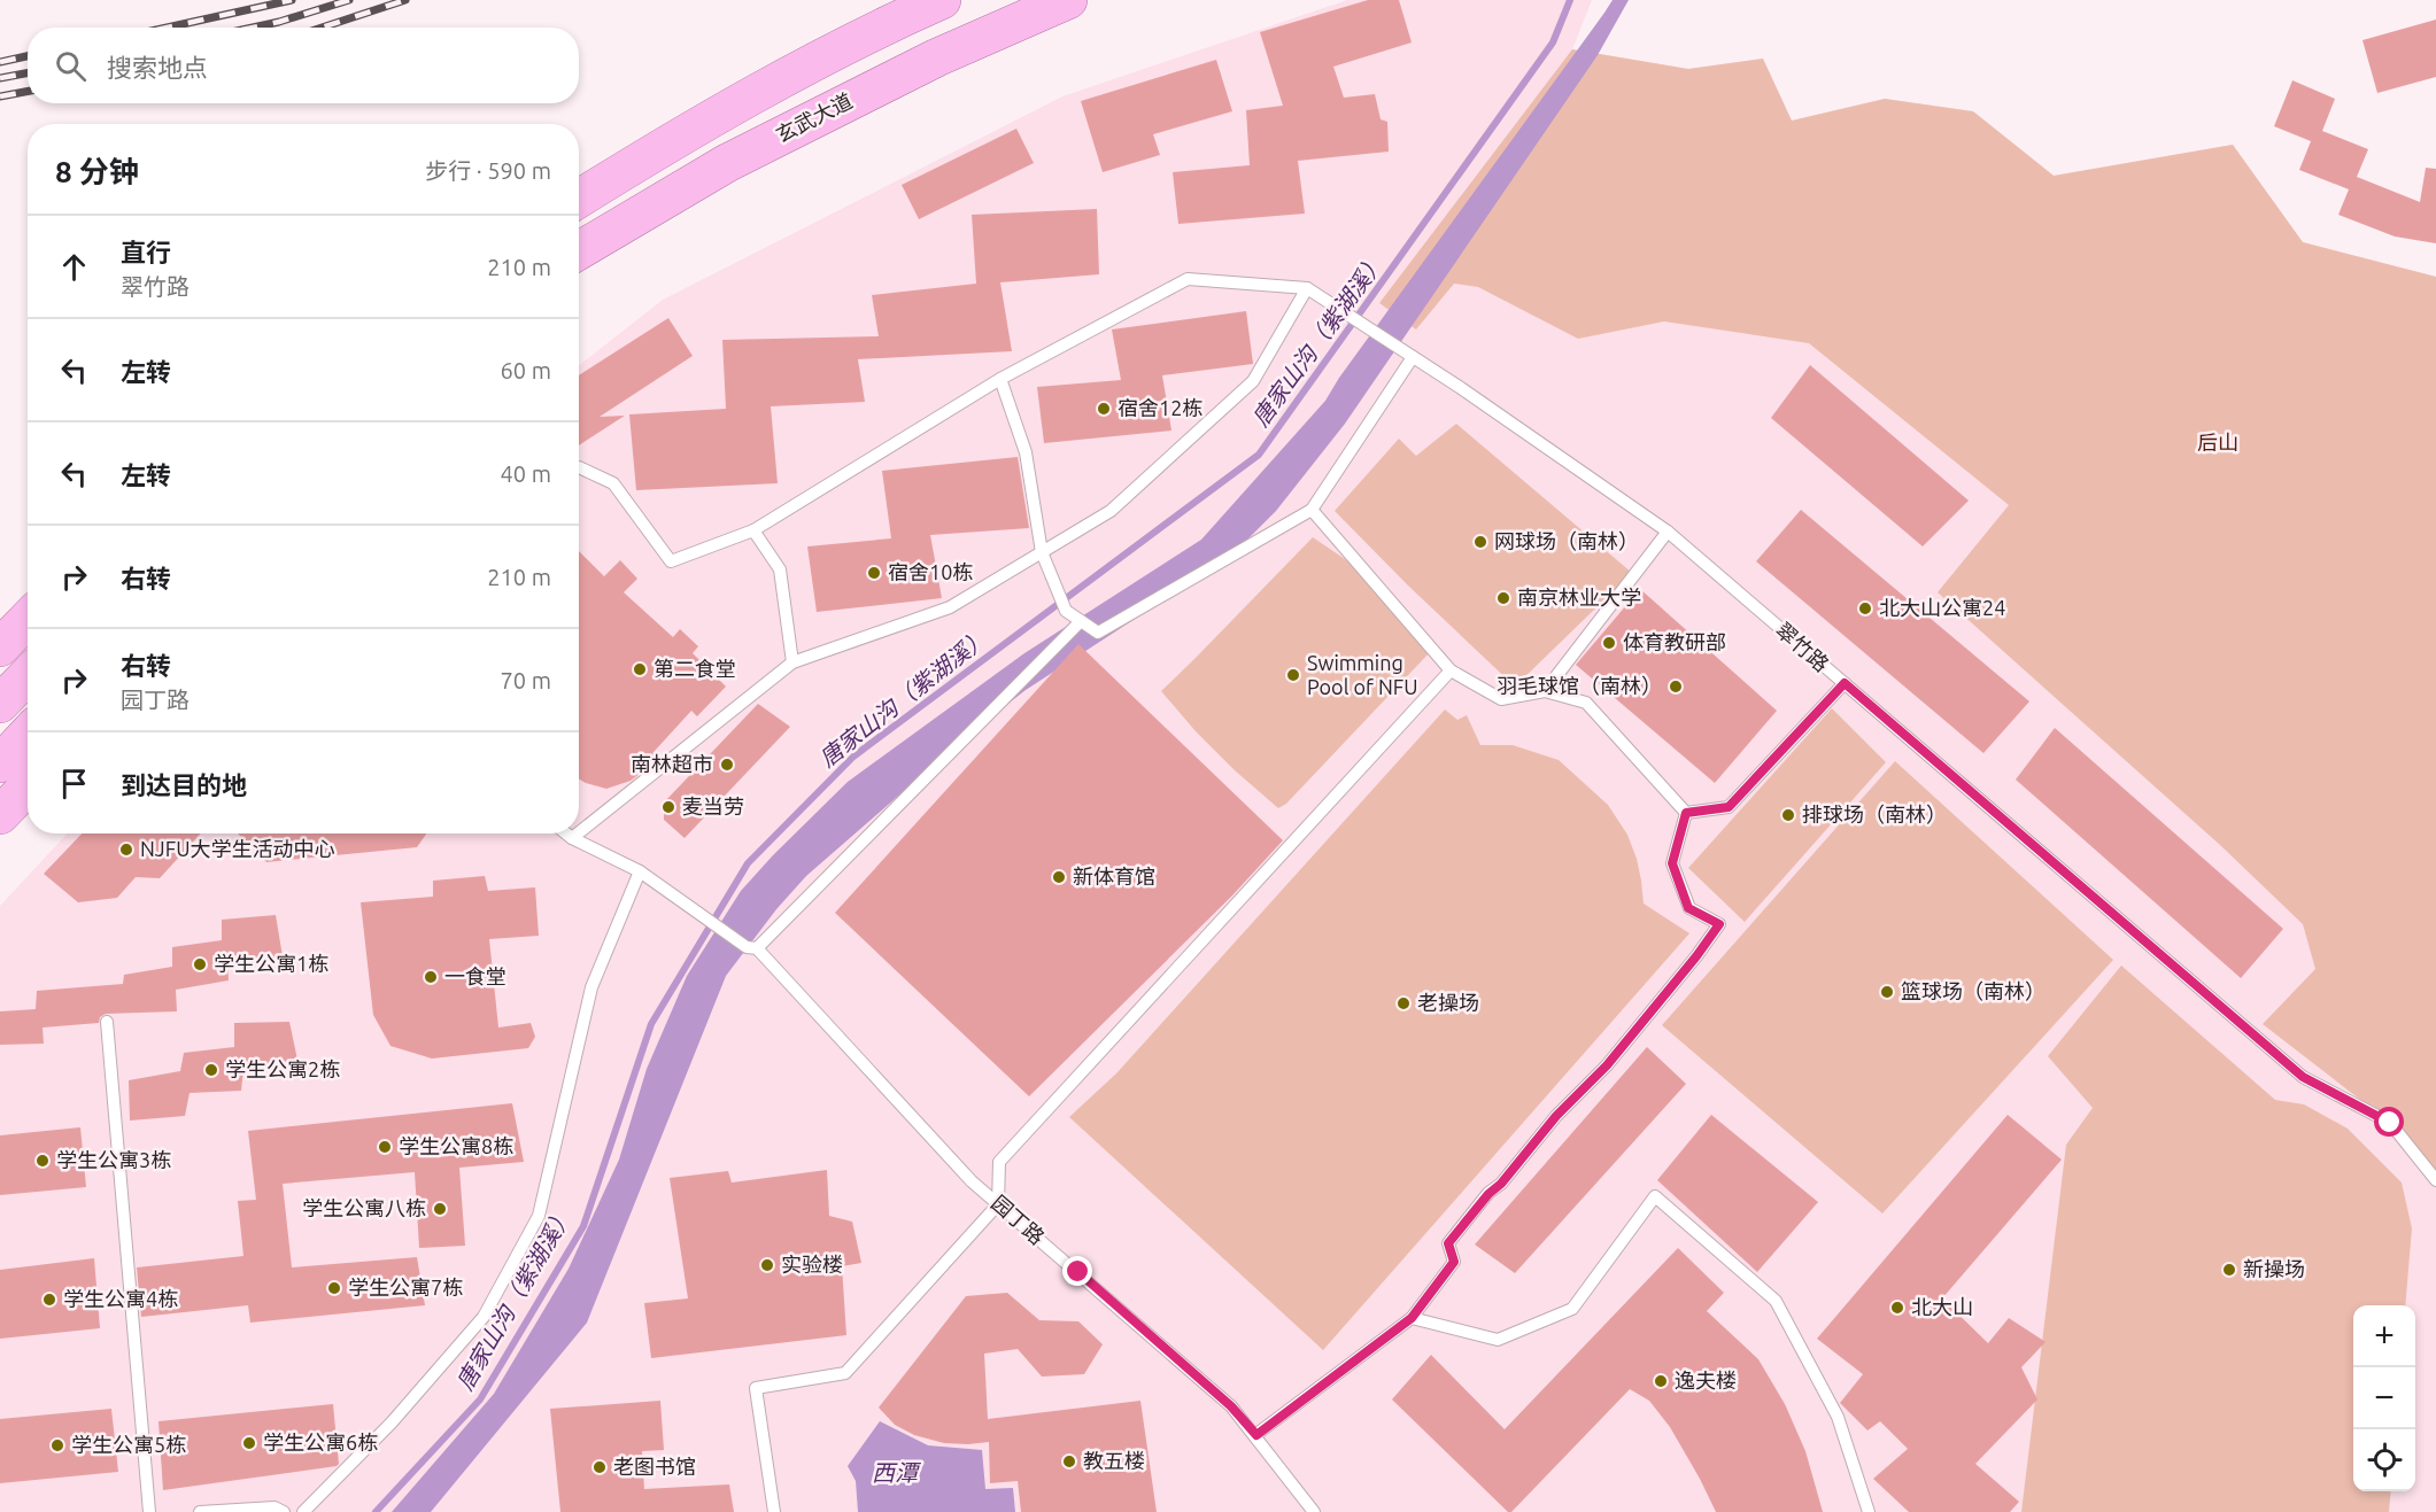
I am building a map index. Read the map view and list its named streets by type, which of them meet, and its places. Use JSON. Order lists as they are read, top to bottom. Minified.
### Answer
{"streets":{"highway":["玄武大道"],"lane":["翠竹路","园丁路"]},"water":["唐家山沟（紫湖溪）","西潭"],"parks":["后山"],"places":["宿舍12栋","网球场（南林）","宿舍10栋","南京林业大学","北大山公寓24","体育教研部","第二食堂","Swimming Pool of NFU","羽毛球馆（南林）","南林超市","麦当劳","排球场（南林）","NJFU大学生活动中心","新体育馆","学生公寓1栋","一食堂","篮球场（南林）","老操场","学生公寓2栋","学生公寓8栋","学生公寓3栋","学生公寓八栋","实验楼","新操场","学生公寓7栋","学生公寓4栋","北大山","逸夫楼","学生公寓6栋","学生公寓5栋","教五楼","老图书馆"],"page":{"search":"搜索地点","heading":["8 分钟","步行 · 590 m"],"list":[["直行","翠竹路","210 m"],["左转","60 m"],["左转","40 m"],["右转","210 m"],["右转","园丁路","70 m"],"到达目的地"],"map_buttons":["+","−"]}}
